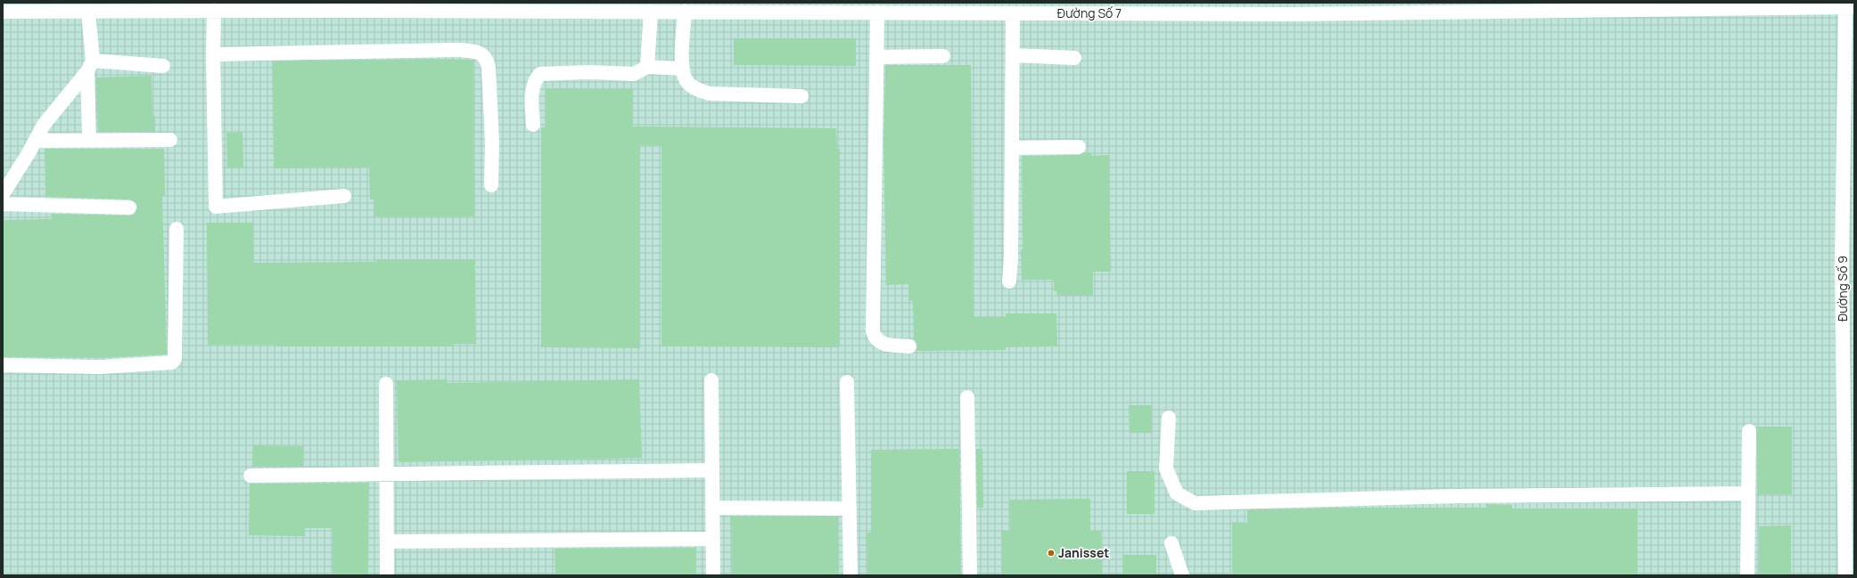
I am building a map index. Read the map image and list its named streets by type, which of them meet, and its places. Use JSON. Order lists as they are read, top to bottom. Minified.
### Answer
{"streets":{"street":["Đường Số 7","Đường Số 9"]},"crossings":[["Đường Số 7","Đường Số 9"]],"places":["Janisset"]}
